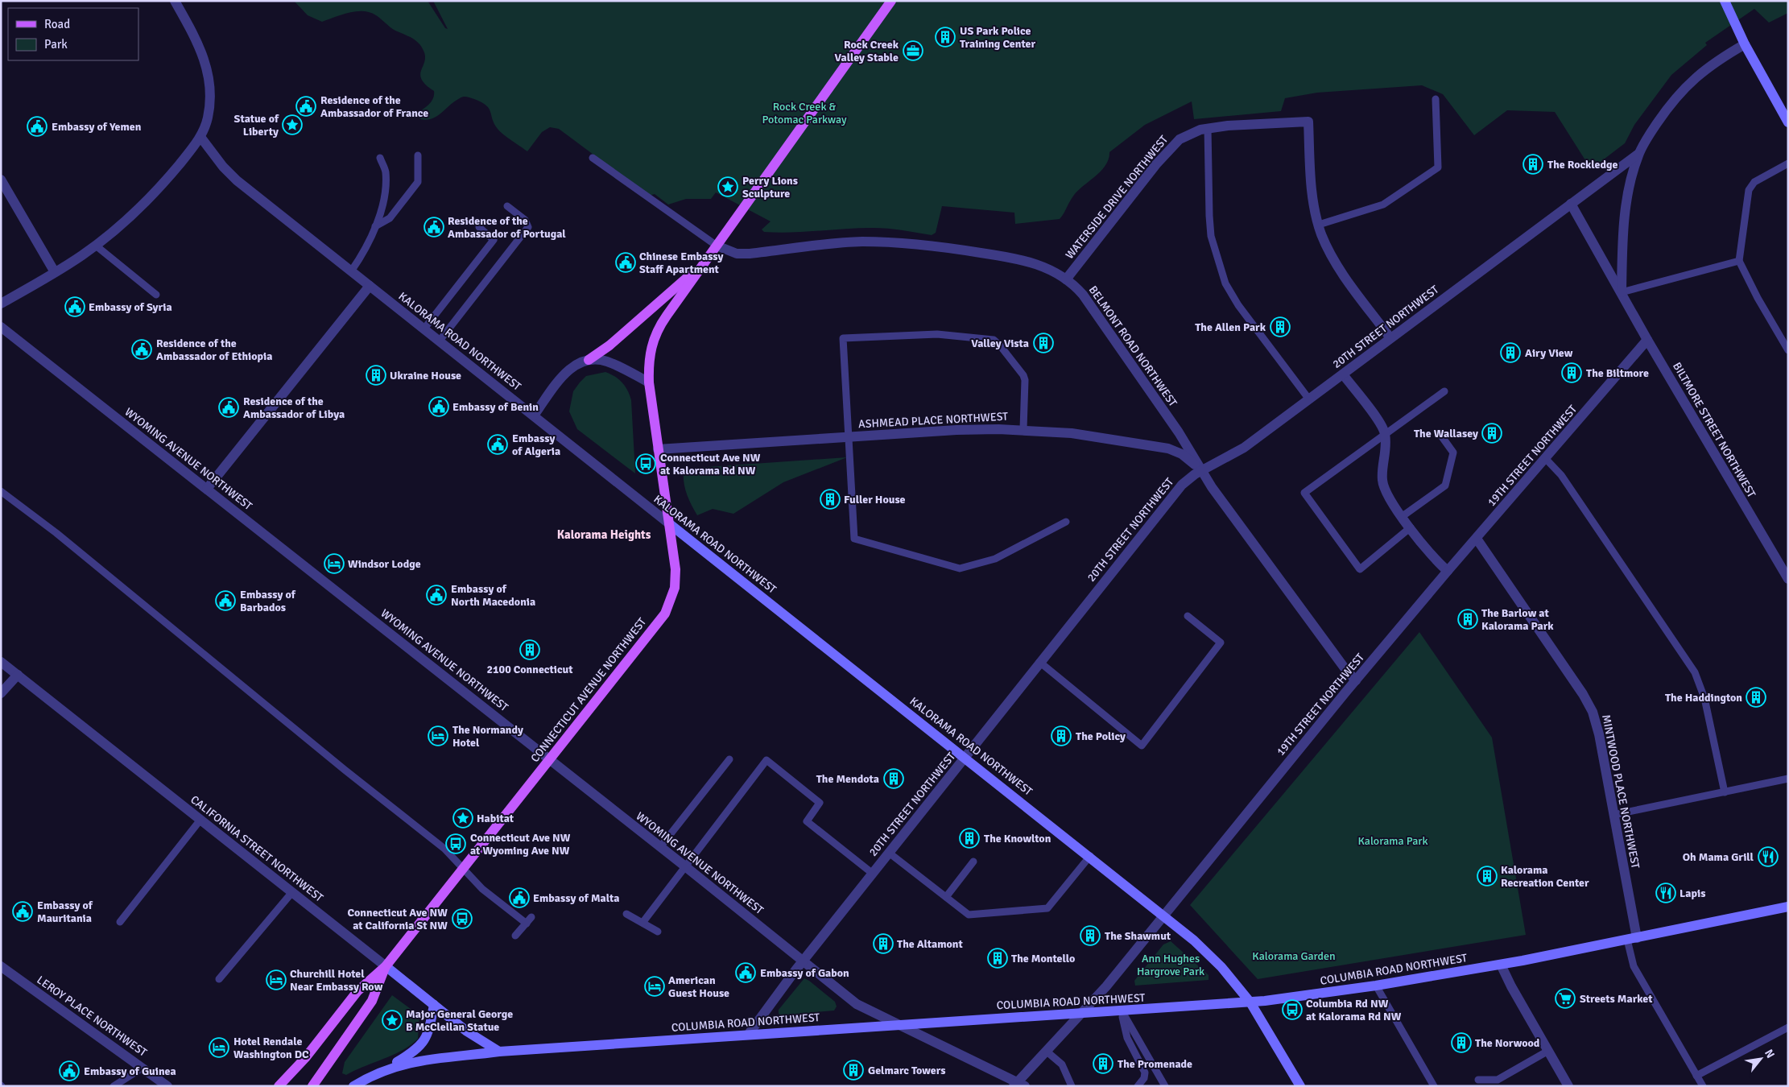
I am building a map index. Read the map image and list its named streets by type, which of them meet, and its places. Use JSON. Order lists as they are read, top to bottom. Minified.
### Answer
{"streets":{"main road":["KALORAMA ROAD NORTHWEST","CONNECTICUT AVENUE NORTHWEST","CALIFORNIA STREET NORTHWEST","COLUMBIA ROAD NORTHWEST"],"street":["WATERSIDE DRIVE NORTHWEST","20TH STREET NORTHWEST","BELMONT ROAD NORTHWEST","ASHMEAD PLACE NORTHWEST","BILTMORE STREET NORTHWEST","19TH STREET NORTHWEST","WYOMING AVENUE NORTHWEST","MINTWOOD PLACE NORTHWEST","LEROY PLACE NORTHWEST"]},"crossings":[["WATERSIDE DRIVE NORTHWEST","BELMONT ROAD NORTHWEST"],["20TH STREET NORTHWEST","KALORAMA ROAD NORTHWEST"],["20TH STREET NORTHWEST","BELMONT ROAD NORTHWEST"],["20TH STREET NORTHWEST","ASHMEAD PLACE NORTHWEST"],["20TH STREET NORTHWEST","BILTMORE STREET NORTHWEST"],["20TH STREET NORTHWEST","WYOMING AVENUE NORTHWEST"],["20TH STREET NORTHWEST","COLUMBIA ROAD NORTHWEST"],["KALORAMA ROAD NORTHWEST","19TH STREET NORTHWEST"],["KALORAMA ROAD NORTHWEST","CONNECTICUT AVENUE NORTHWEST"],["KALORAMA ROAD NORTHWEST","COLUMBIA ROAD NORTHWEST"],["BELMONT ROAD NORTHWEST","ASHMEAD PLACE NORTHWEST"],["BELMONT ROAD NORTHWEST","19TH STREET NORTHWEST"],["BELMONT ROAD NORTHWEST","CONNECTICUT AVENUE NORTHWEST"],["ASHMEAD PLACE NORTHWEST","CONNECTICUT AVENUE NORTHWEST"],["BILTMORE STREET NORTHWEST","19TH STREET NORTHWEST"],["19TH STREET NORTHWEST","WYOMING AVENUE NORTHWEST"],["19TH STREET NORTHWEST","MINTWOOD PLACE NORTHWEST"],["19TH STREET NORTHWEST","COLUMBIA ROAD NORTHWEST"],["WYOMING AVENUE NORTHWEST","CONNECTICUT AVENUE NORTHWEST"],["WYOMING AVENUE NORTHWEST","COLUMBIA ROAD NORTHWEST"],["CONNECTICUT AVENUE NORTHWEST","CALIFORNIA STREET NORTHWEST"],["MINTWOOD PLACE NORTHWEST","COLUMBIA ROAD NORTHWEST"],["CALIFORNIA STREET NORTHWEST","COLUMBIA ROAD NORTHWEST"]],"districts":["Kalorama Heights"],"parks":["Rock Creek & Potomac Parkway","Kalorama Park","Kalorama Garden","Ann Hughes Hargrove Park"],"places":{"building":["US Park Police Training Center","The Rockledge","The Allen Park","Valley Vista","Airy View","The Biltmore","Ukraine House","The Wallasey","Fuller House","The Barlow at Kalorama Park","2100 Connecticut","The Haddington","The Policy","The Mendota","The Knowlton","Kalorama Recreation Center","The Shawmut","The Altamont","The Montello","The Norwood","The Promenade","Gelmarc Towers"],"office":["Rock Creek Valley Stable"],"public building":["Residence of the Ambassador of France","Embassy of Yemen","Residence of the Ambassador of Portugal","Chinese Embassy Staff Apartment","Embassy of Syria","Residence of the Ambassador of Ethiopia","Embassy of Benin","Residence of the Ambassador of Libya","Embassy of Algeria","Embassy of North Macedonia","Embassy of Barbados","Embassy of Malta","Embassy of Mauritania","Embassy of Gabon","Embassy of Guinea"],"place":["Statue of Liberty","Perry Lions Sculpture","Habitat","Major General George B McClellan Statue"],"bus stop":["Connecticut Ave NW at Kalorama Rd NW","Connecticut Ave NW at Wyoming Ave NW","Connecticut Ave NW at California St NW","Columbia Rd NW at Kalorama Rd NW"],"hotel":["Windsor Lodge","The Normandy Hotel","Churchill Hotel Near Embassy Row","American Guest House","Hotel Rendale Washington DC"],"restaurant":["Oh Mama Grill","Lapis"],"supermarket":["Streets Market"]},"legend":["Road","Park"],"north":"top right"}
